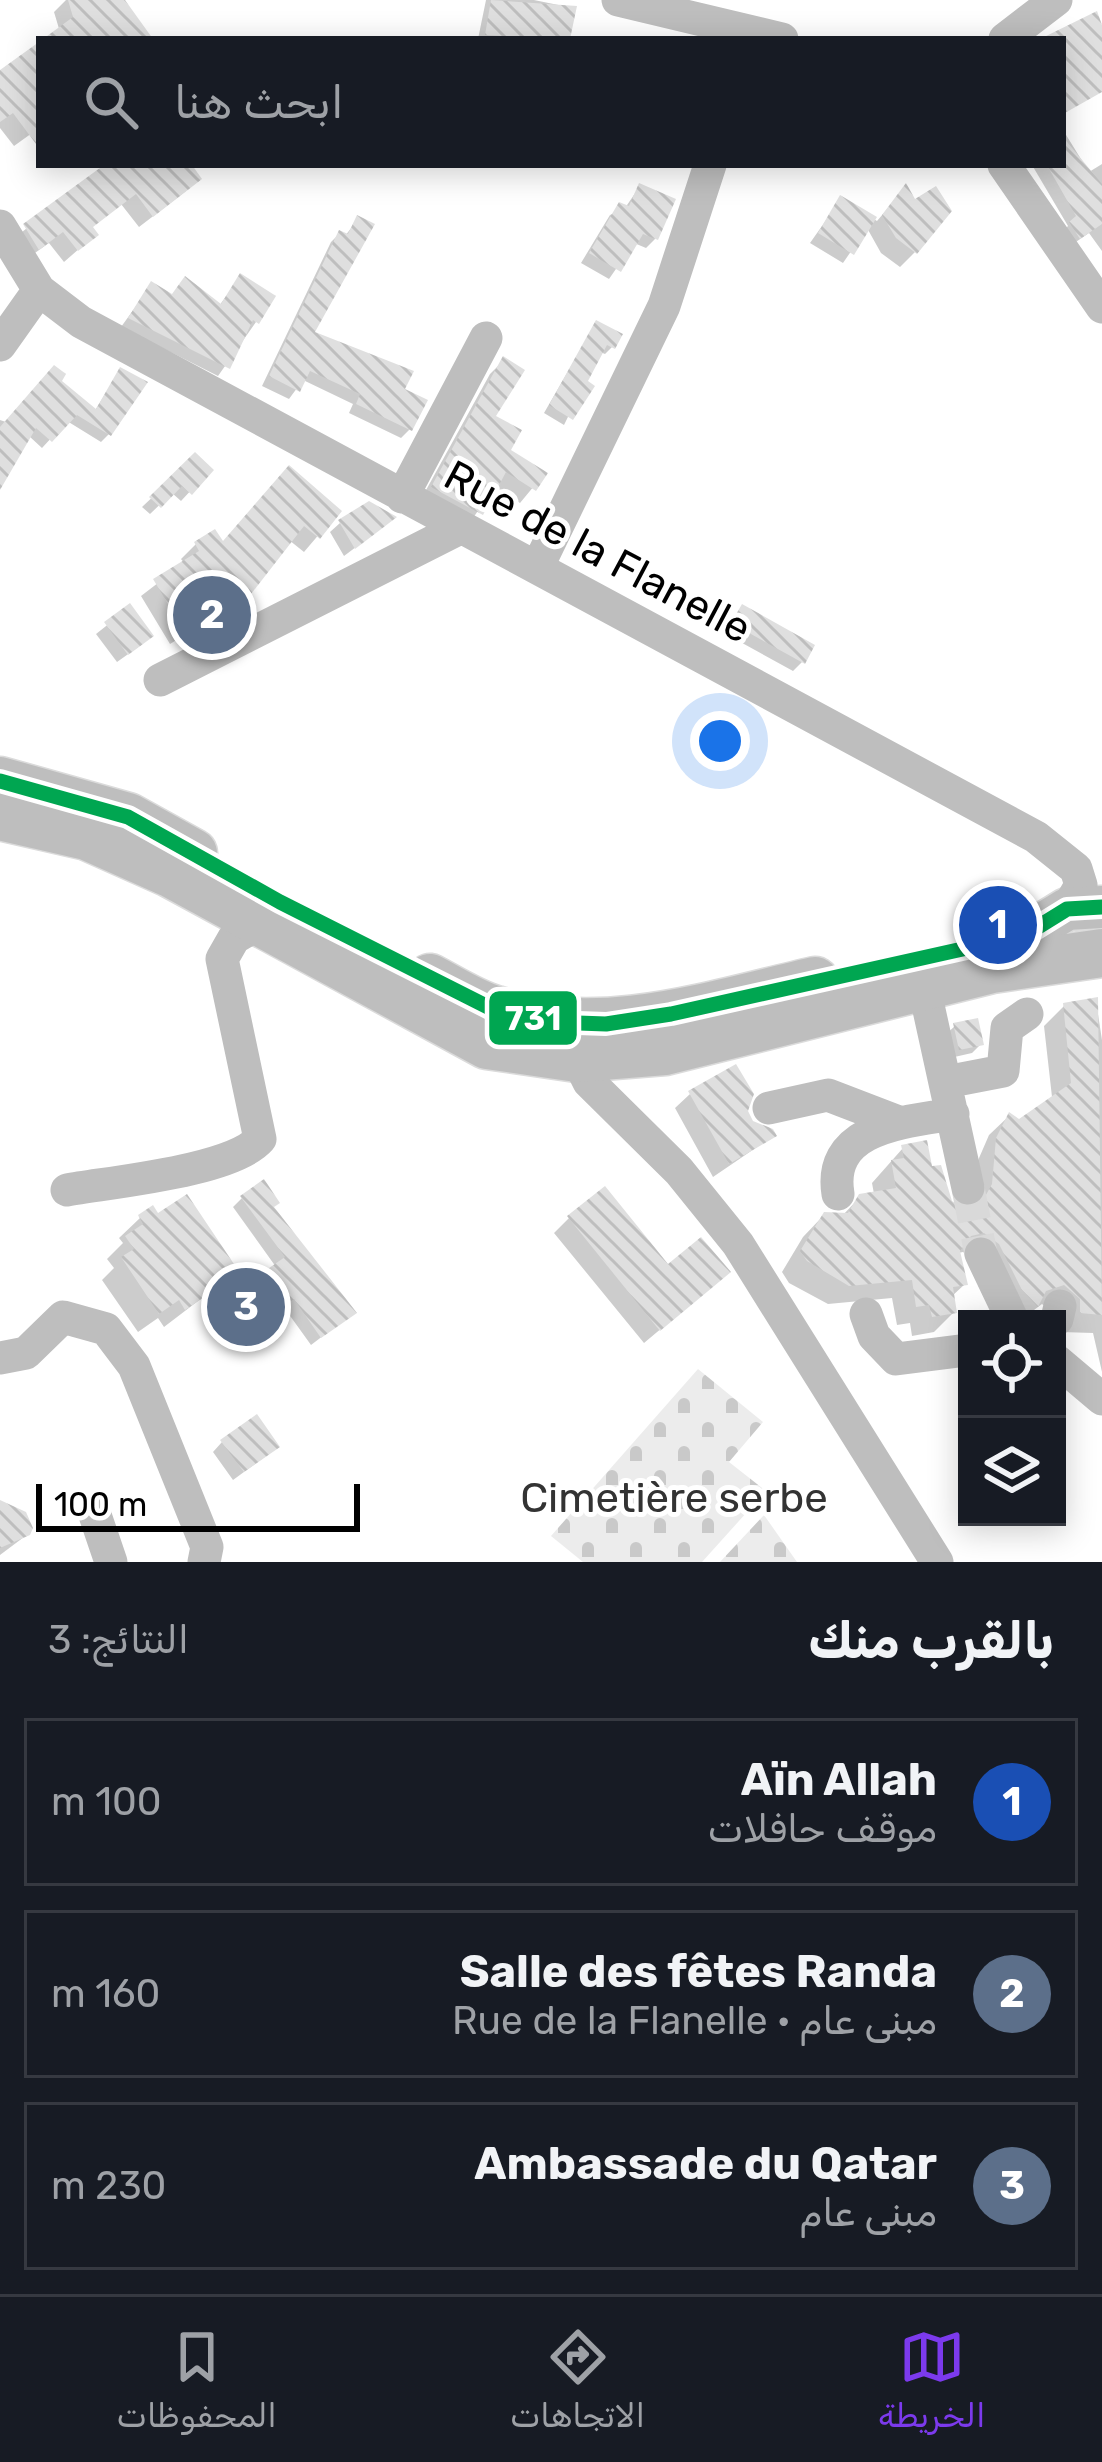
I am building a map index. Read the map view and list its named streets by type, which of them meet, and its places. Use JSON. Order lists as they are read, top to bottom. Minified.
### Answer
{"streets":{"street":["Rue de la Flanelle"]},"parks":["Cimetière serbe"],"lines":["transit line 731"],"scale_bar":"100 m","page":{"search":"ابحث هنا","pins":["2","1","3"],"scale":"100 m","heading":["بالقرب منك","النتائج: 3"],"list":[{"mark":"1","name":"Aïn Allah","note":"موقف حافلات","value":"100 m"},{"mark":"2","name":"Salle des fêtes Randa","note":"مبنى عام · Rue de la Flanelle","value":"160 m"},{"mark":"3","name":"Ambassade du Qatar","note":"مبنى عام","value":"230 m"}],"nav":["الخريطة","الاتجاهات","المحفوظات"]}}
